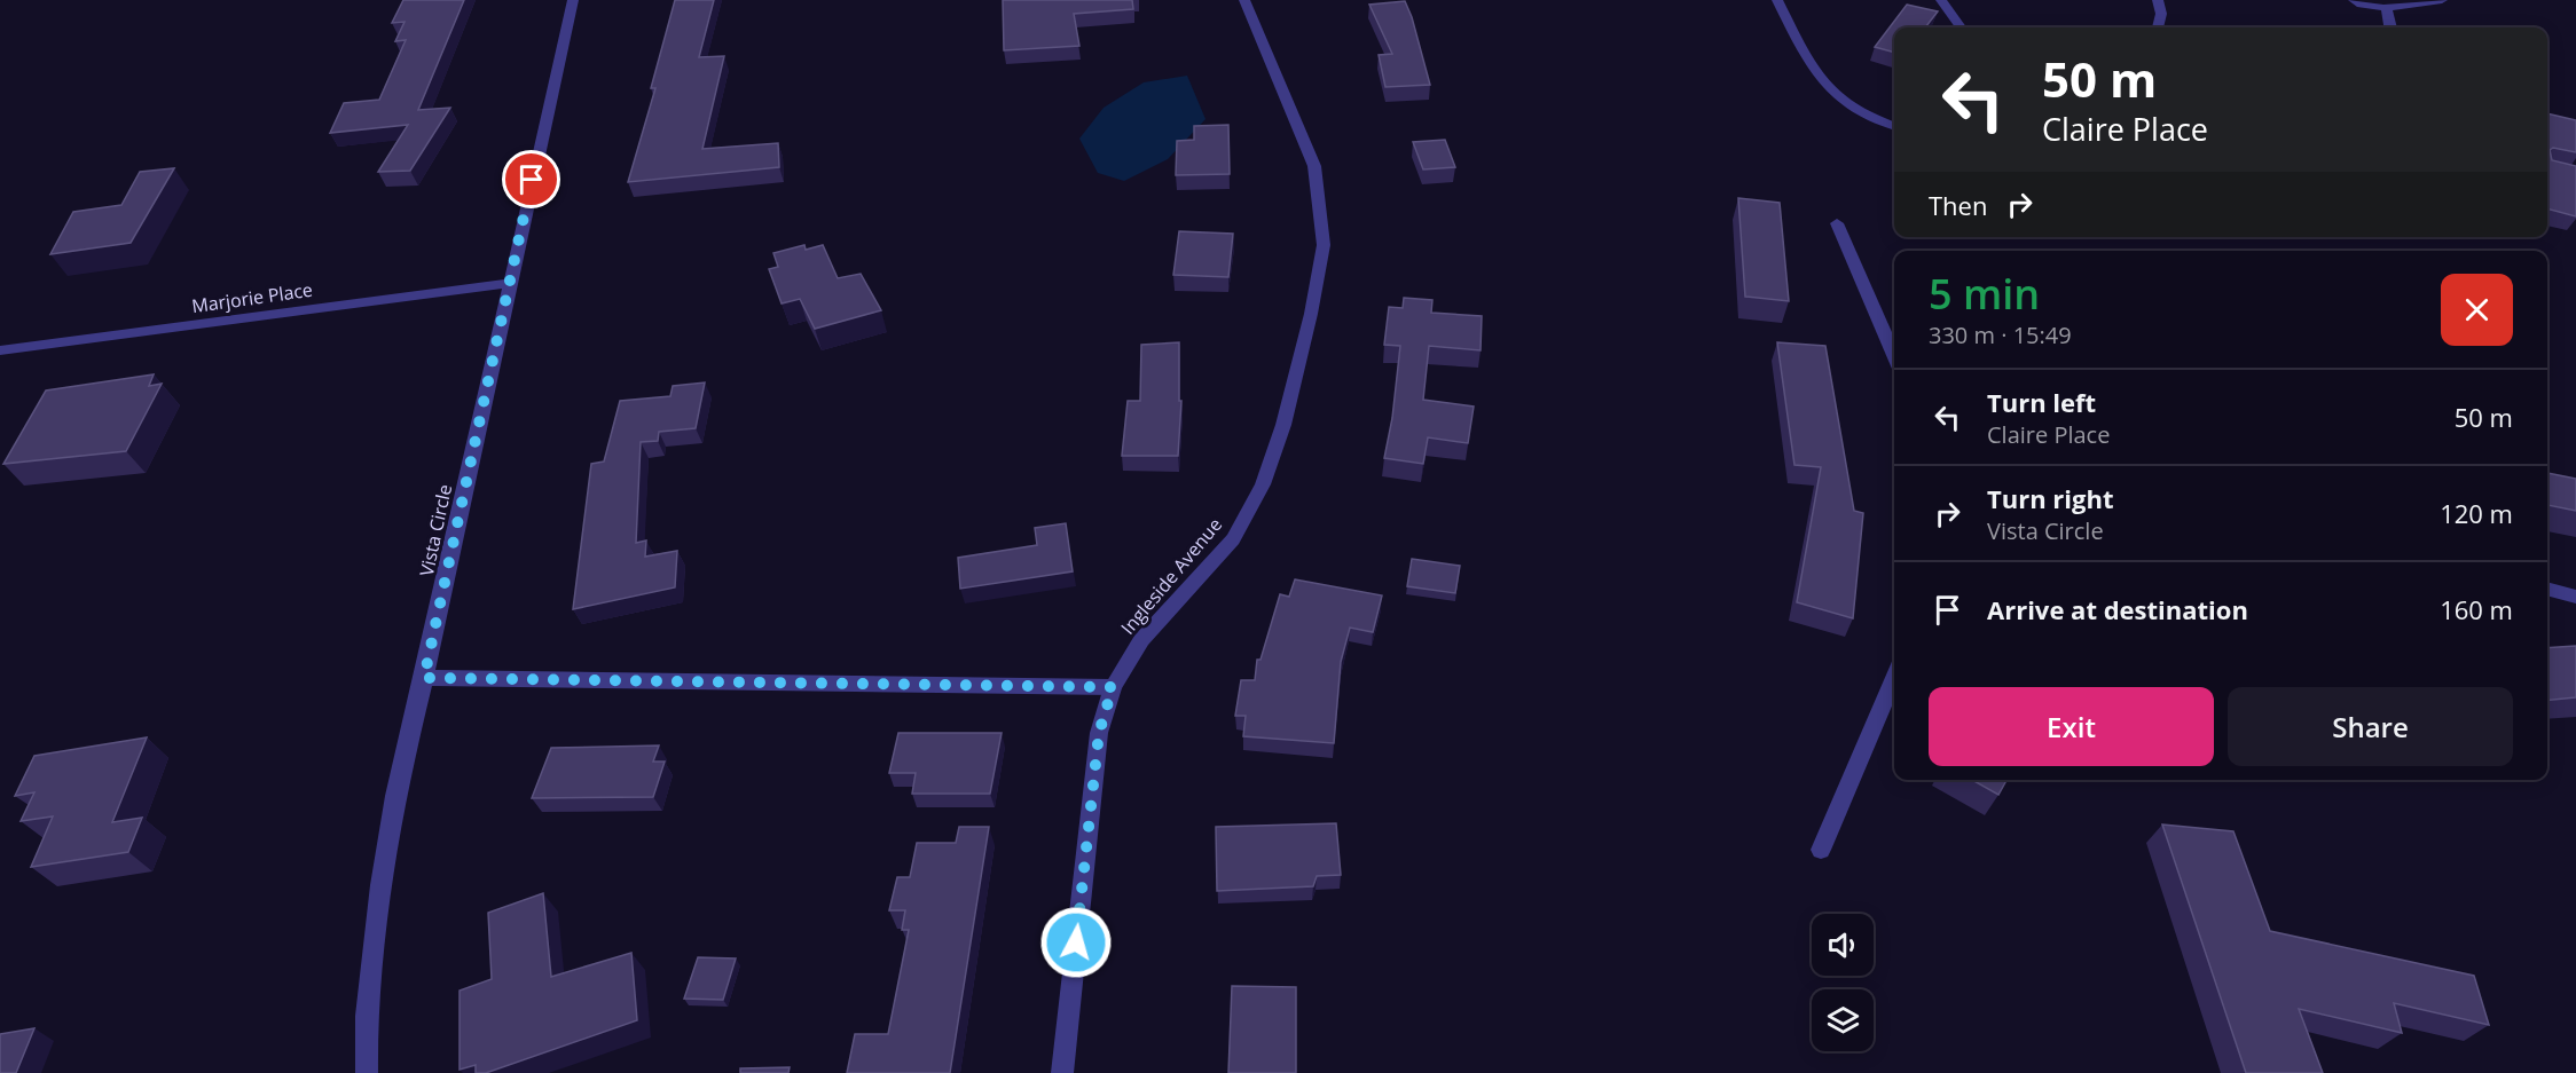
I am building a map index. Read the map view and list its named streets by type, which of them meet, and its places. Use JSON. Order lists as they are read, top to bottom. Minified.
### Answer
{"streets":{"street":["Marjorie Place","Vista Circle","Ingleside Avenue"]},"crossings":[["Marjorie Place","Vista Circle"]],"page":{"turn":["50 m","Claire Place"],"then":"Then","heading":["5 min","330 m · 15:49"],"list":[{"name":"Turn left","note":"Claire Place","value":"50 m"},{"name":"Turn right","note":"Vista Circle","value":"120 m"},{"name":"Arrive at destination","value":"160 m"}],"buttons":["Exit","Share"]}}
